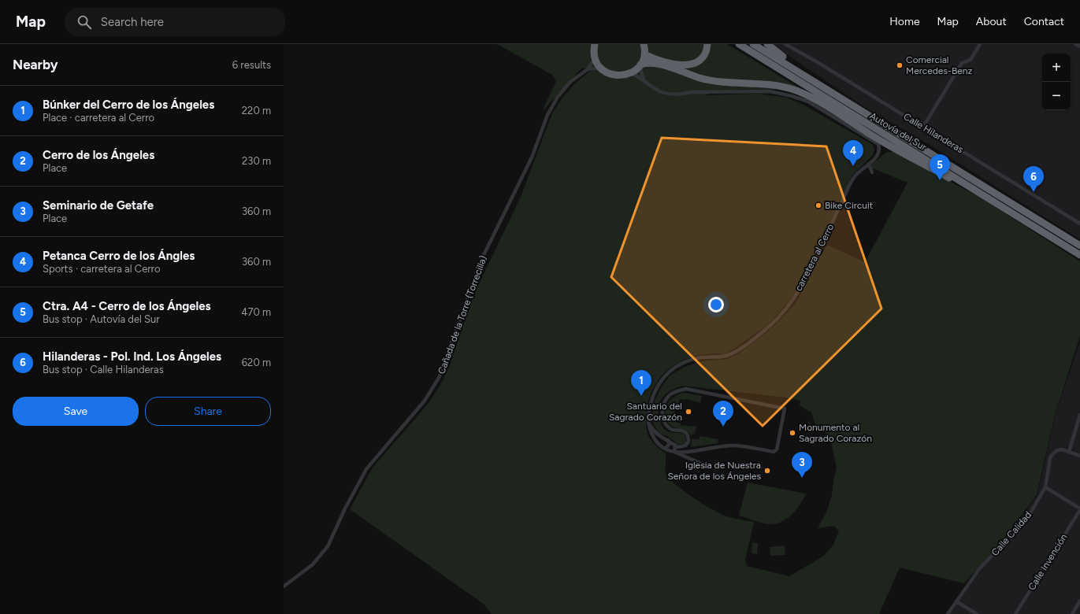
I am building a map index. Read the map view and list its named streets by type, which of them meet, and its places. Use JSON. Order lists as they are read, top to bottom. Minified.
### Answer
{"streets":{"highway":["Autovía del Sur"],"street":["Calle Hilanderas","carretera al Cerro","Cañada de la Torre (Torrecilla)","Calle Calidad","Calle Invención"]},"places":["Comercial Mercedes-Benz","Bike Circuit","Santuario del Sagrado Corazón","Monumento al Sagrado Corazón","Iglesia de Nuestra Señora de los Ángeles"],"page":{"header":"Map","search":"Search here","nav":["Home","Map","About","Contact"],"heading":["Nearby","6 results"],"map_buttons":["+","−"],"list":[{"mark":"1","name":"Búnker del Cerro de los Ángeles","note":"Place · carretera al Cerro","value":"220 m"},{"mark":"2","name":"Cerro de los Ángeles","note":"Place","value":"230 m"},{"mark":"3","name":"Seminario de Getafe","note":"Place","value":"360 m"},{"mark":"4","name":"Petanca Cerro de los Ángles","note":"Sports · carretera al Cerro","value":"360 m"},{"mark":"5","name":"Ctra. A4 - Cerro de los Ángeles","note":"Bus stop · Autovía del Sur","value":"470 m"},{"mark":"6","name":"Hilanderas - Pol. Ind. Los Ángeles","note":"Bus stop · Calle Hilanderas","value":"620 m"}],"pins":["4","5","6","1","2","3"],"buttons":["Save","Share"]}}
